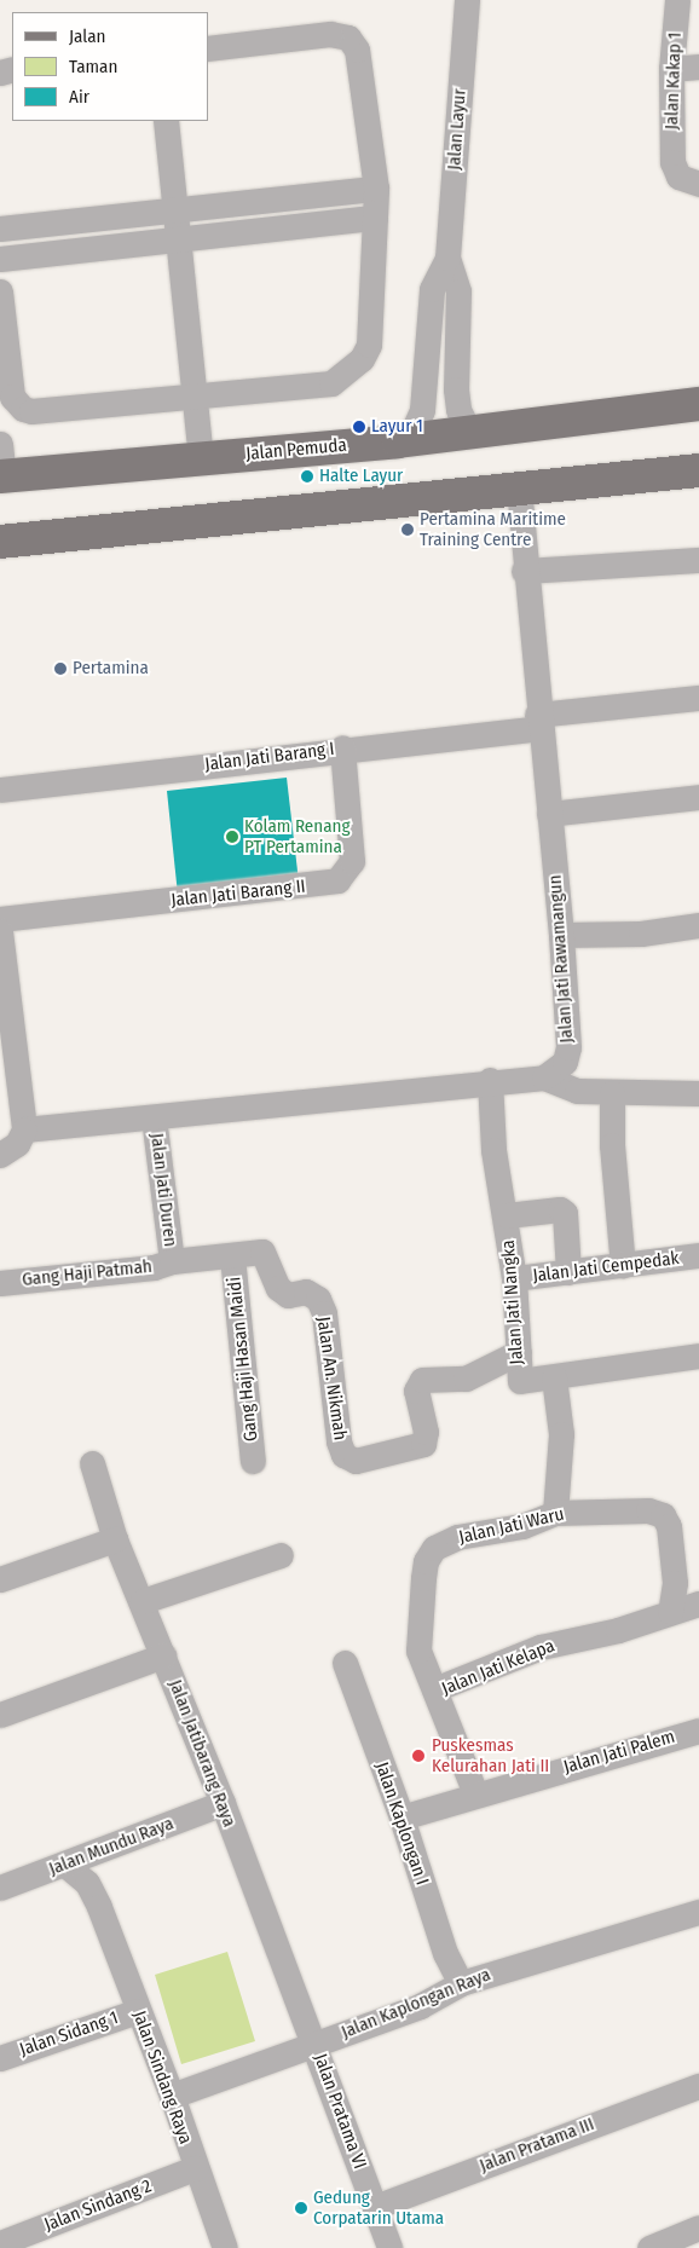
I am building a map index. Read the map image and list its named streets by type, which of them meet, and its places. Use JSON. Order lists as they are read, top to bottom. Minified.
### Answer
{"streets":{"main road":["Jalan Pemuda"],"street":["Jalan Kakap 1","Jalan Layur","Jalan Jati Barang I","Jalan Jati Barang II","Jalan Jati Rawamangun","Jalan Jati Duren","Jalan Jati Cempedak","Gang Haji Patmah","Jalan Jati Nangka","Gang Haji Hasan Maidi","Jalan An. Nikmah","Jalan Jati Waru","Jalan Jati Kelapa","Jalan Jati Palem","Jalan Jatibarang Raya","Jalan Kaplongan I","Jalan Mundu Raya","Jalan Kaplongan Raya","Jalan Sidang 1","Jalan Sindang Raya","Jalan Pratama VI","Jalan Pratama III","Jalan Sindang 2"]},"crossings":[["Jalan Layur","Jalan Pemuda"],["Jalan Jati Barang I","Jalan Jati Barang II"],["Jalan Jati Barang I","Jalan Jati Rawamangun"],["Jalan Jati Duren","Gang Haji Patmah"],["Jalan Jati Duren","Jalan An. Nikmah"],["Jalan Jati Cempedak","Jalan Jati Nangka"],["Gang Haji Patmah","Jalan An. Nikmah"],["Jalan Jati Nangka","Jalan An. Nikmah"],["Gang Haji Hasan Maidi","Jalan An. Nikmah"],["Jalan Jati Waru","Jalan Jati Kelapa"],["Jalan Jati Kelapa","Jalan Jati Palem"],["Jalan Jati Palem","Jalan Kaplongan I"],["Jalan Jatibarang Raya","Jalan Mundu Raya"],["Jalan Jatibarang Raya","Jalan Kaplongan Raya"],["Jalan Jatibarang Raya","Jalan Pratama VI"],["Jalan Kaplongan I","Jalan Kaplongan Raya"],["Jalan Mundu Raya","Jalan Sindang Raya"],["Jalan Kaplongan Raya","Jalan Sindang Raya"],["Jalan Kaplongan Raya","Jalan Pratama VI"],["Jalan Sidang 1","Jalan Sindang Raya"],["Jalan Sindang Raya","Jalan Sindang 2"],["Jalan Pratama VI","Jalan Pratama III"]],"places":["Layur 1","Halte Layur","Pertamina Maritime Training Centre","Pertamina","Kolam Renang PT Pertamina","Puskesmas Kelurahan Jati II","Gedung Corpatarin Utama"],"legend":["Jalan","Taman","Air"]}
